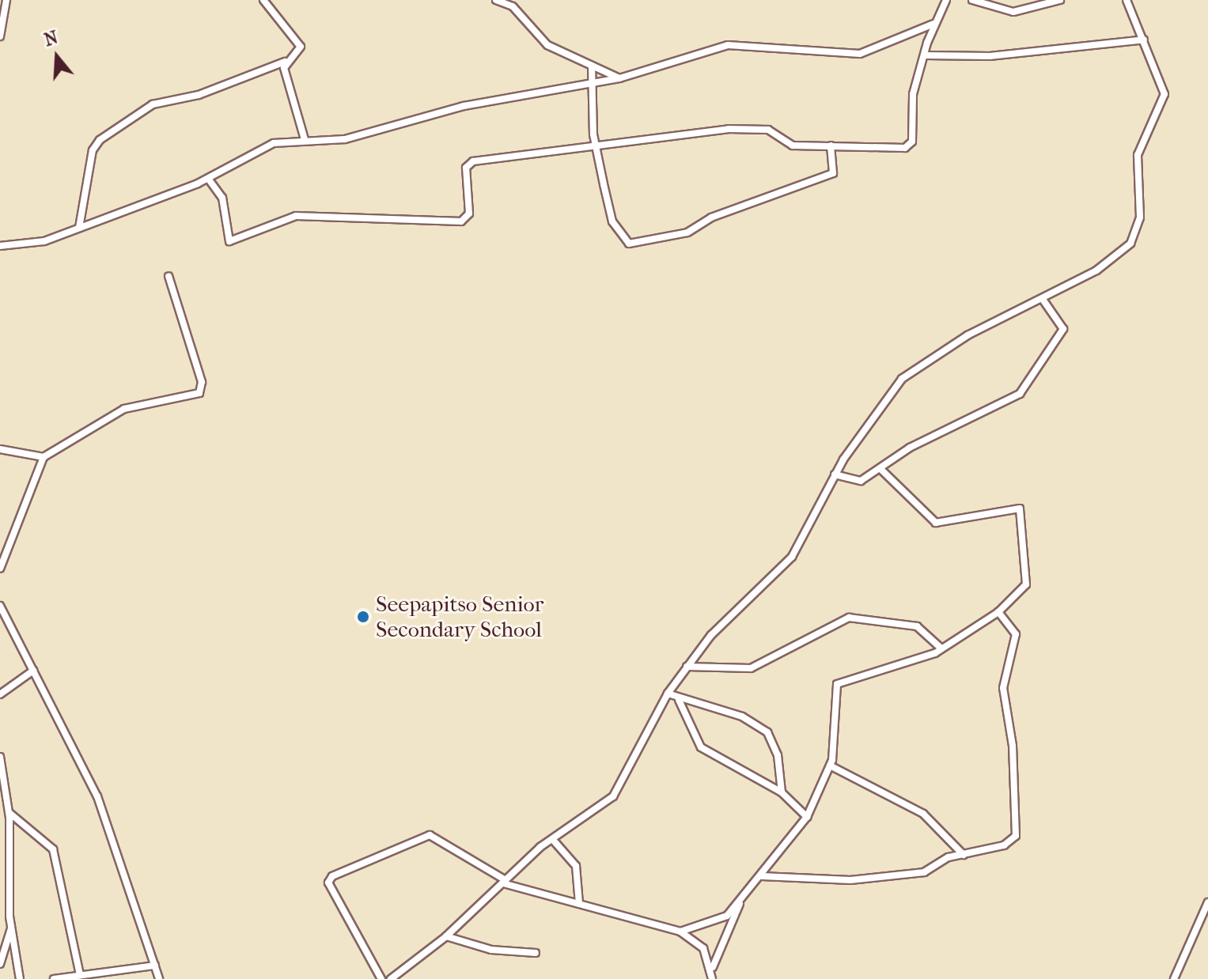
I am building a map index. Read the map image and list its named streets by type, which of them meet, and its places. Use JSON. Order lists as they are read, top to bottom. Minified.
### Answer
{"places":["Seepapitso Senior Secondary School"],"north":"top"}
